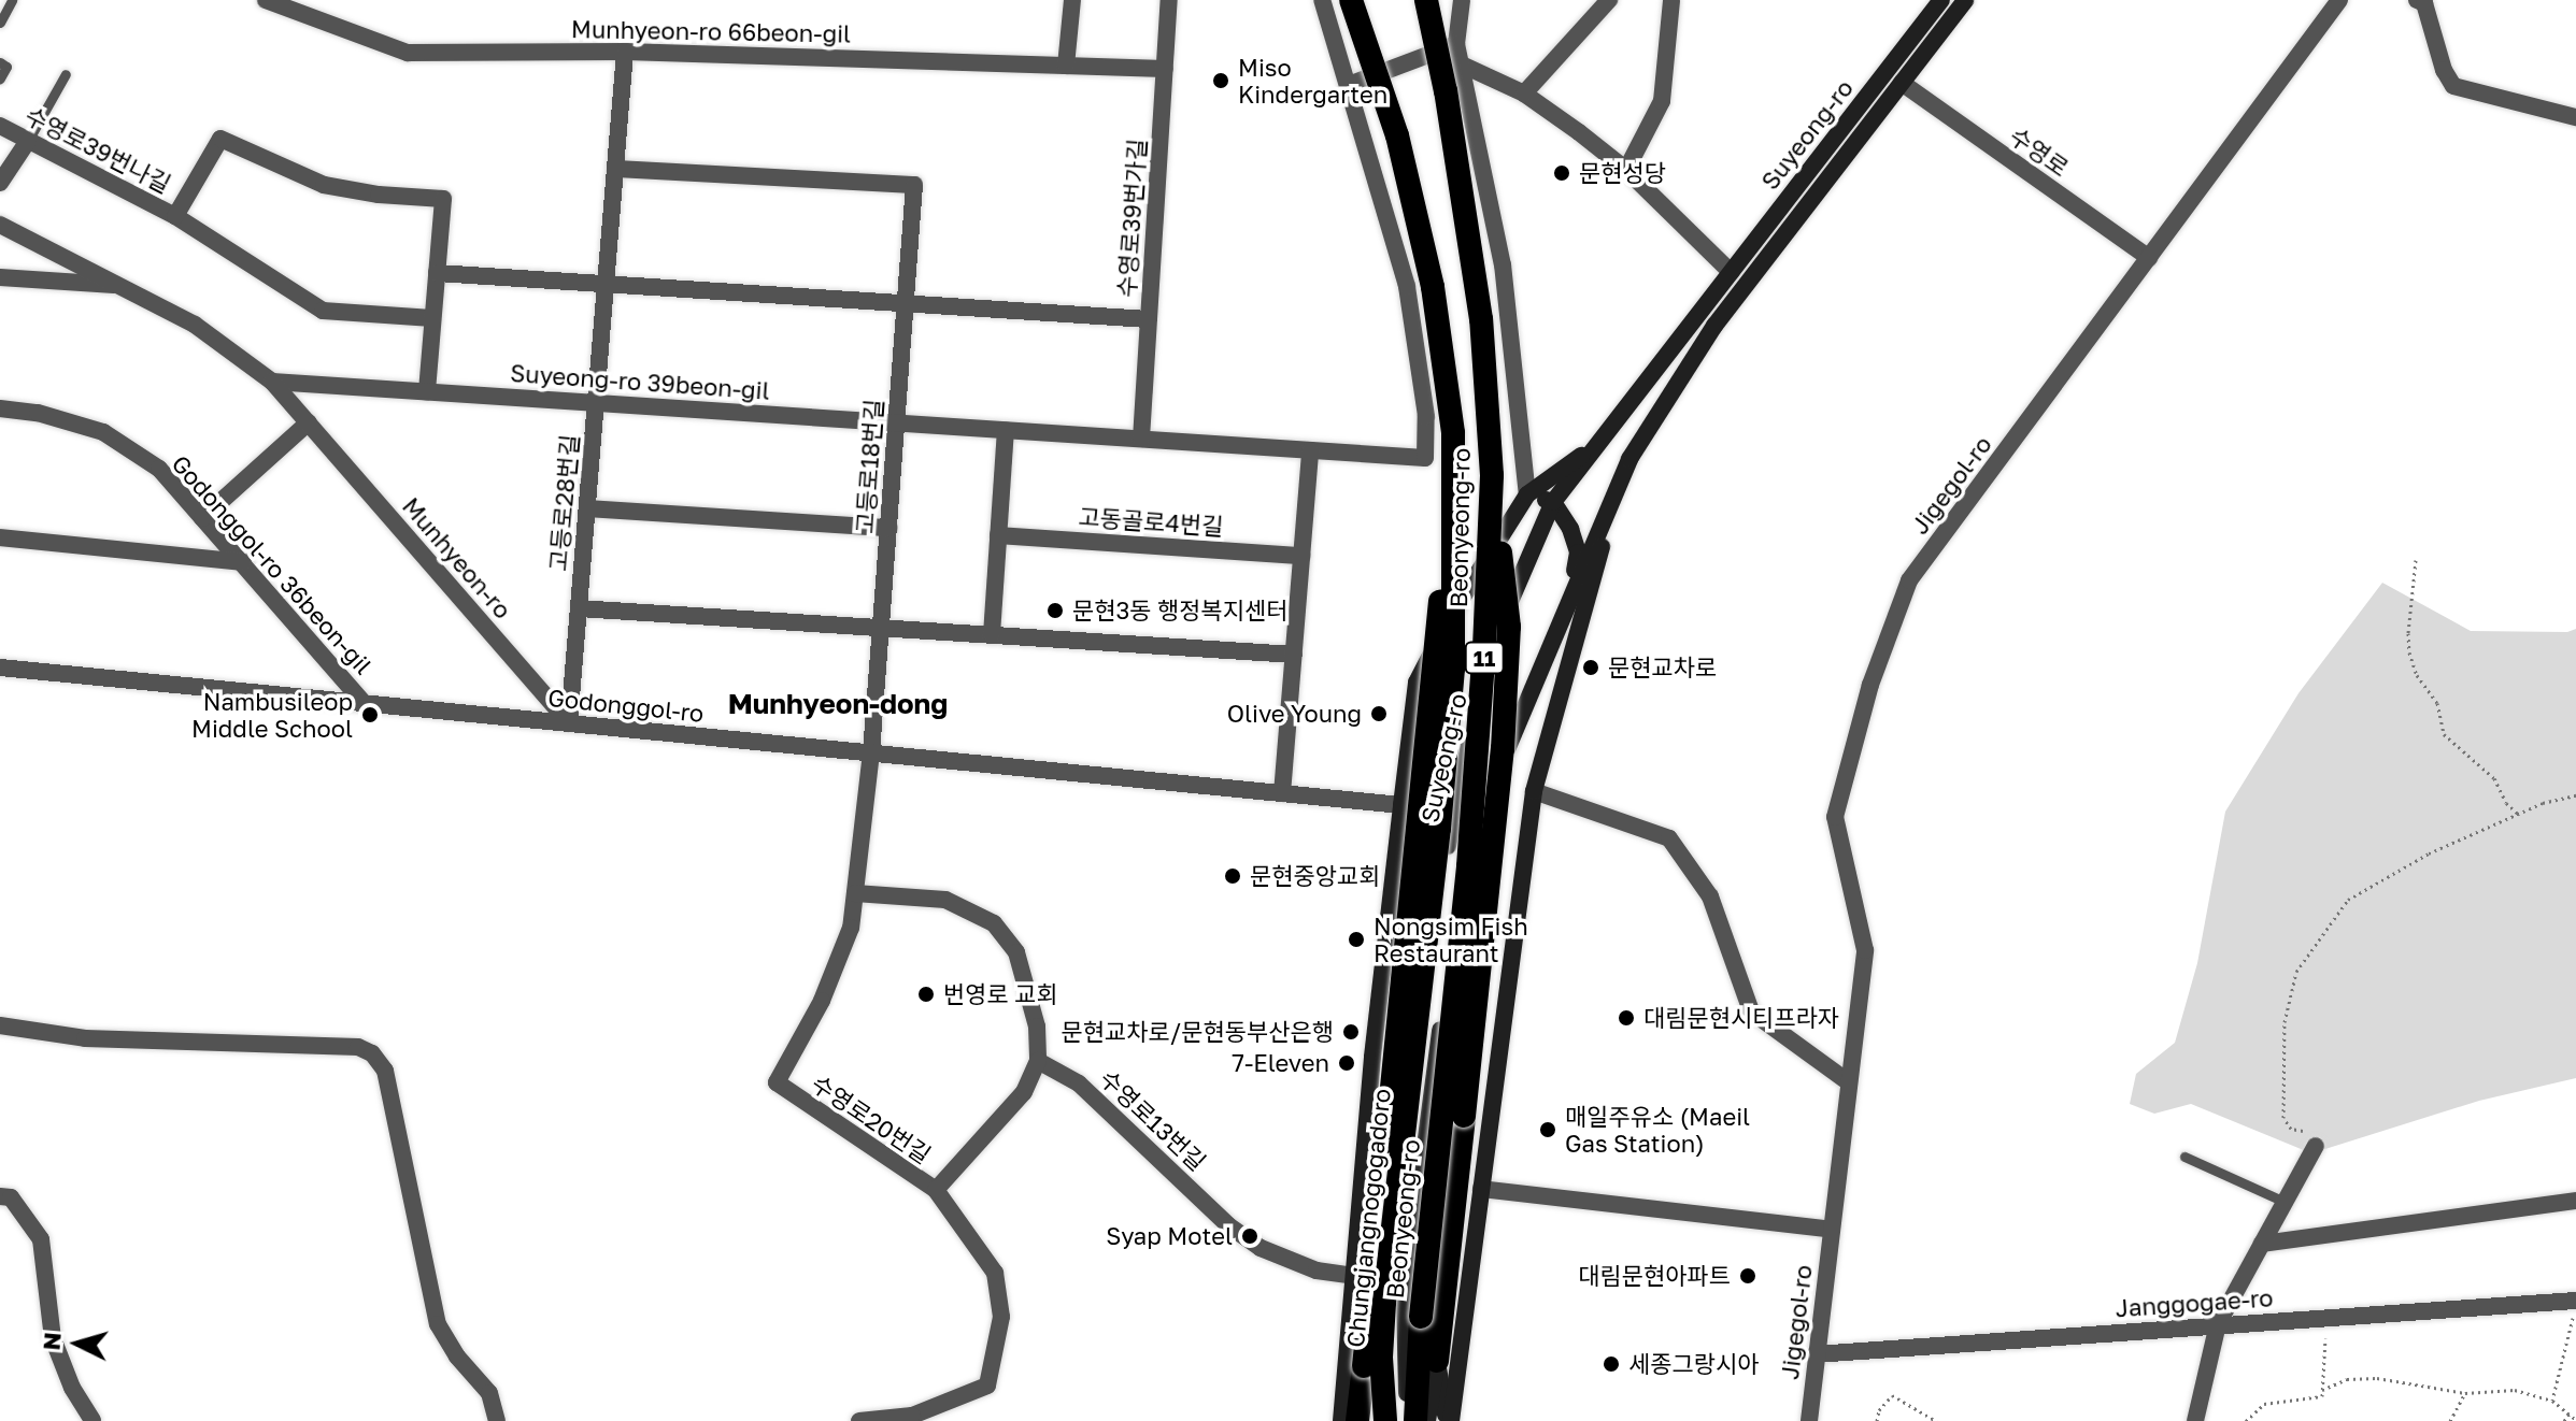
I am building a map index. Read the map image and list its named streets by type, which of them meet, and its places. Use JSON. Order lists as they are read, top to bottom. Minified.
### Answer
{"streets":{"highway":["Beonyeong-ro","11","Chungjangnogogadoro"],"main road":["Suyeong-ro"],"street":["Munhyeon-ro 66beon-gil","수영로39번나길","수영로","수영로39번가길","Suyeong-ro 39beon-gil","고등로18번길","Jigegol-ro","고등로28번길","고동골로4번길","Munhyeon-ro","Godonggol-ro 36beon-gil","Godonggol-ro","수영로20번길","수영로13번길","Janggogae-ro"]},"crossings":[["Munhyeon-ro 66beon-gil","수영로39번가길"],["Munhyeon-ro 66beon-gil","고등로28번길"],["Suyeong-ro","수영로"],["수영로39번나길","Suyeong-ro 39beon-gil"],["수영로","Jigegol-ro"],["수영로39번가길","Suyeong-ro 39beon-gil"],["Suyeong-ro 39beon-gil","고등로18번길"],["Suyeong-ro 39beon-gil","고등로28번길"],["Suyeong-ro 39beon-gil","Munhyeon-ro"],["고등로18번길","고등로28번길"],["고등로18번길","Godonggol-ro"],["고등로18번길","수영로20번길"],["Jigegol-ro","Janggogae-ro"],["고등로28번길","Munhyeon-ro"],["고등로28번길","Godonggol-ro"],["Beonyeong-ro","Chungjangnogogadoro"],["Munhyeon-ro","Godonggol-ro"],["Godonggol-ro 36beon-gil","Godonggol-ro"],["Godonggol-ro","수영로20번길"]],"districts":["Munhyeon-dong"],"places":["Miso Kindergarten","문현성당","문현3동 행정복지센터","문현교차로","Olive Young","Nambusileop Middle School","문현중앙교회","Nongsim Fish Restaurant","번영로 교회","대림문현시티프라자","문현교차로/문현동부산은행","7-Eleven","매일주유소 (Maeil Gas Station)","Syap Motel","대림문현아파트","세종그랑시아"],"north":"left"}
